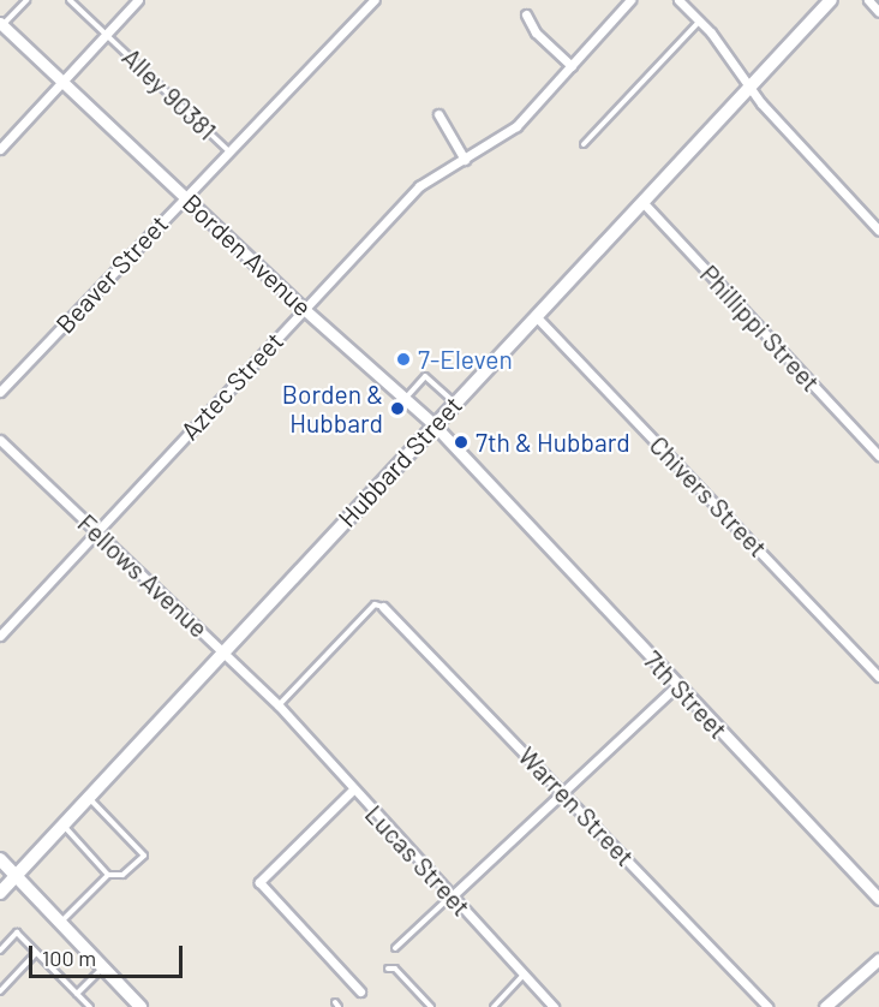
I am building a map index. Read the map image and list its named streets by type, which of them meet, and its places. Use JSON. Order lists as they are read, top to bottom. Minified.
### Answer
{"streets":{"main road":["Hubbard Street"],"street":["Borden Avenue","Beaver Street","Phillippi Street","Aztec Street","Chivers Street","Fellows Avenue","7th Street","Warren Street","Lucas Street"],"lane":["Alley 90381"]},"crossings":[["Alley 90381","Beaver Street"],["Borden Avenue","Beaver Street"],["Borden Avenue","Aztec Street"],["Borden Avenue","Hubbard Street"],["Borden Avenue","7th Street"],["Phillippi Street","Hubbard Street"],["Aztec Street","Fellows Avenue"],["Hubbard Street","Chivers Street"],["Hubbard Street","Fellows Avenue"],["Fellows Avenue","Lucas Street"]],"places":["7-Eleven","Borden & Hubbard","7th & Hubbard"],"scale_bar":"100 m"}
